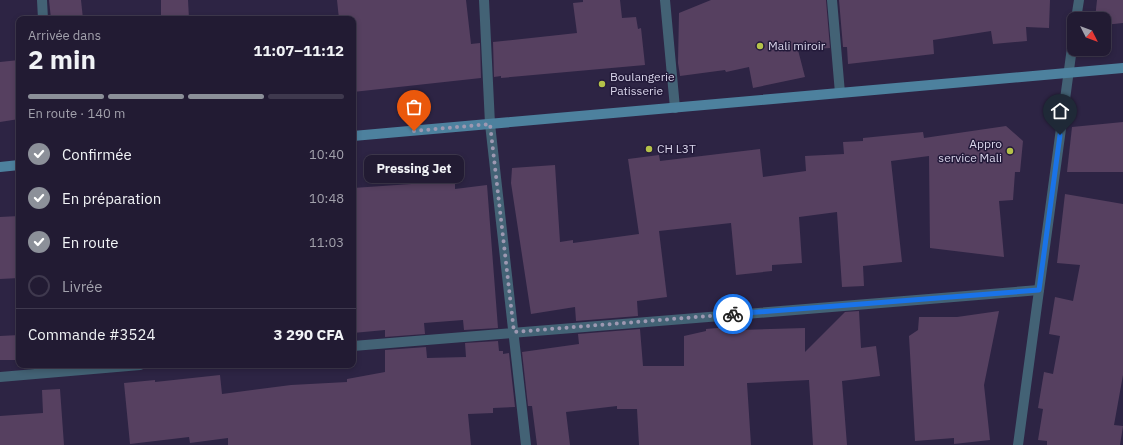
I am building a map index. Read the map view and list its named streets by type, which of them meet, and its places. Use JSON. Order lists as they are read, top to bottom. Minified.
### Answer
{"places":["Mali miroir","Boulangerie Patisserie","Pressing Jet","CH L3T","Appro service Mali"],"north":"bottom right","page":{"heading":["2 min","Arrivée dans","11:07–11:12"],"panel":["Commande #3524","3 290 CFA"],"bar":"En route · 140 m","list":[["Confirmée","10:40"],["En préparation","10:48"],["En route","11:03"],"Livrée"],"bubble":"Pressing Jet"}}
